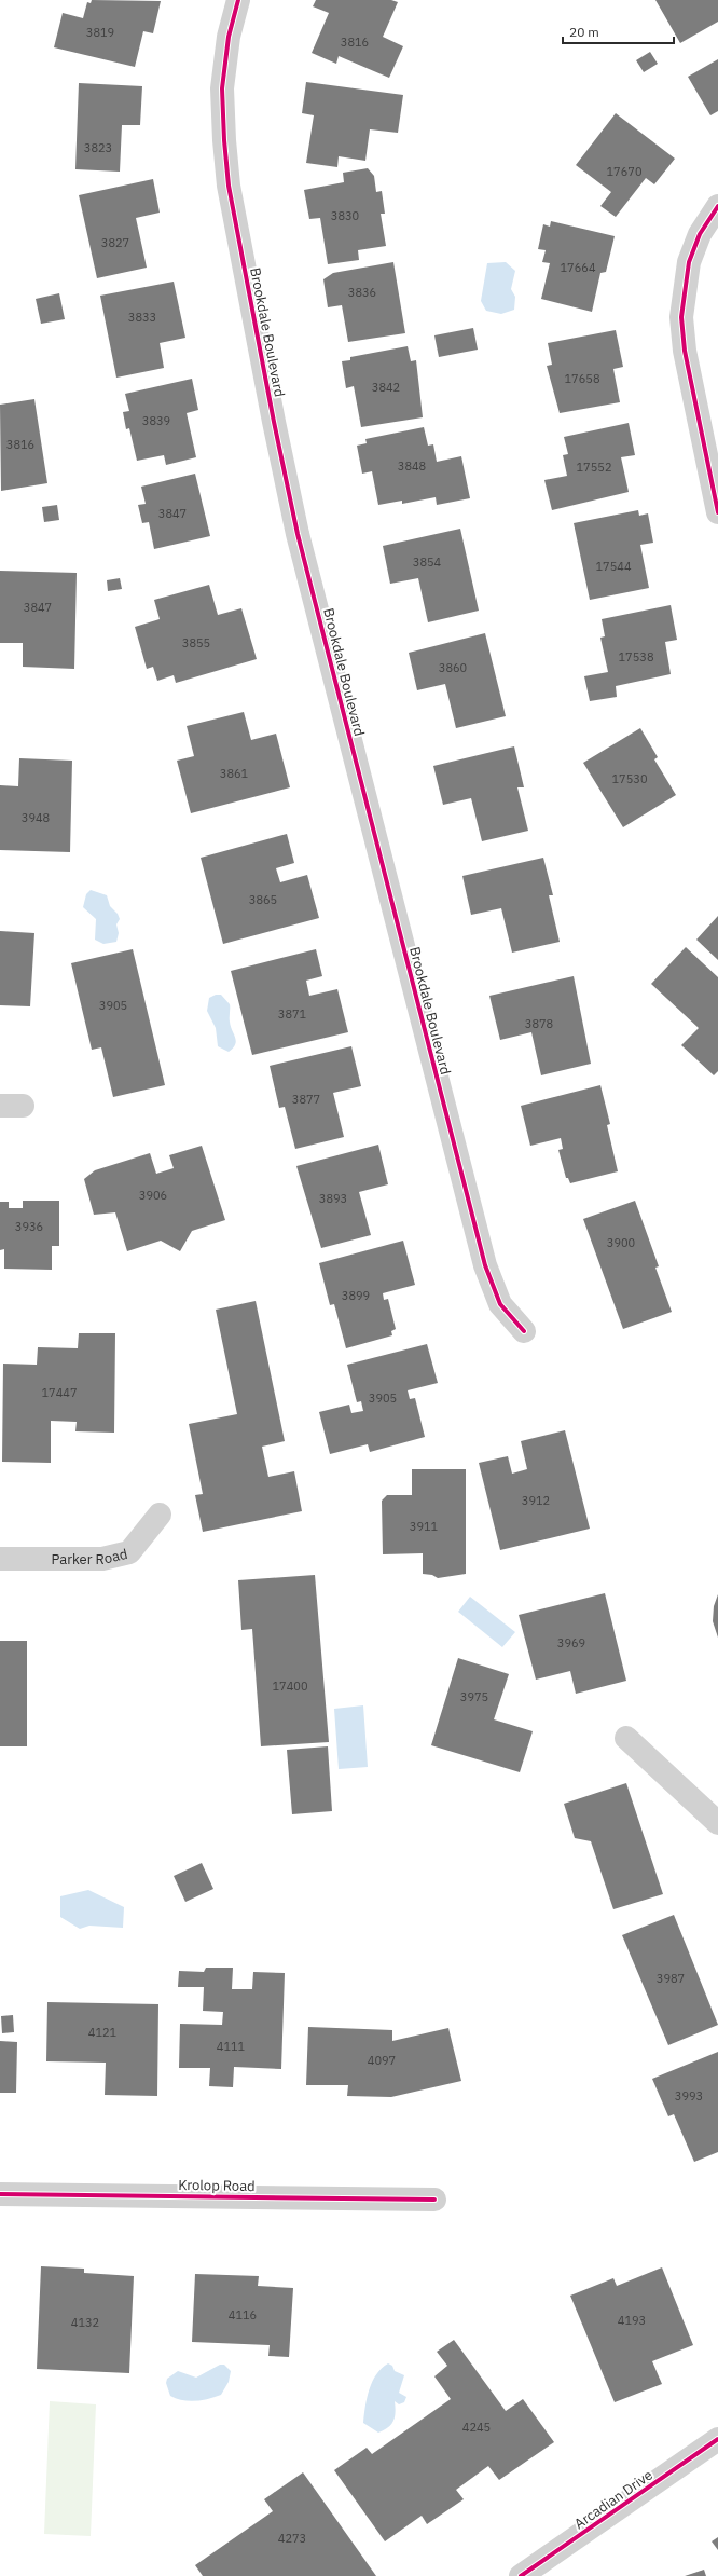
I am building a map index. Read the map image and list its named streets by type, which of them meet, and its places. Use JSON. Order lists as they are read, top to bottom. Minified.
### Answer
{"streets":{"street":["Brookdale Boulevard","Parker Road","Krolop Road","Arcadian Drive"]},"house_numbers":["3819","3816","3823","17670","3830","3827","17664","3836","3833","17658","3842","3839","3816","3848","17552","3847","3854","17544","3847","3855","17538","3860","3861","17530","3948","3865","3905","3871","3878","3877","3906","3893","3936","3900","3899","17447","3905","3912","3911","3969","17400","3975","3987","4121","4111","4097","3993","4116","4193","4132","4245","4273"],"scale_bar":"20 m"}
